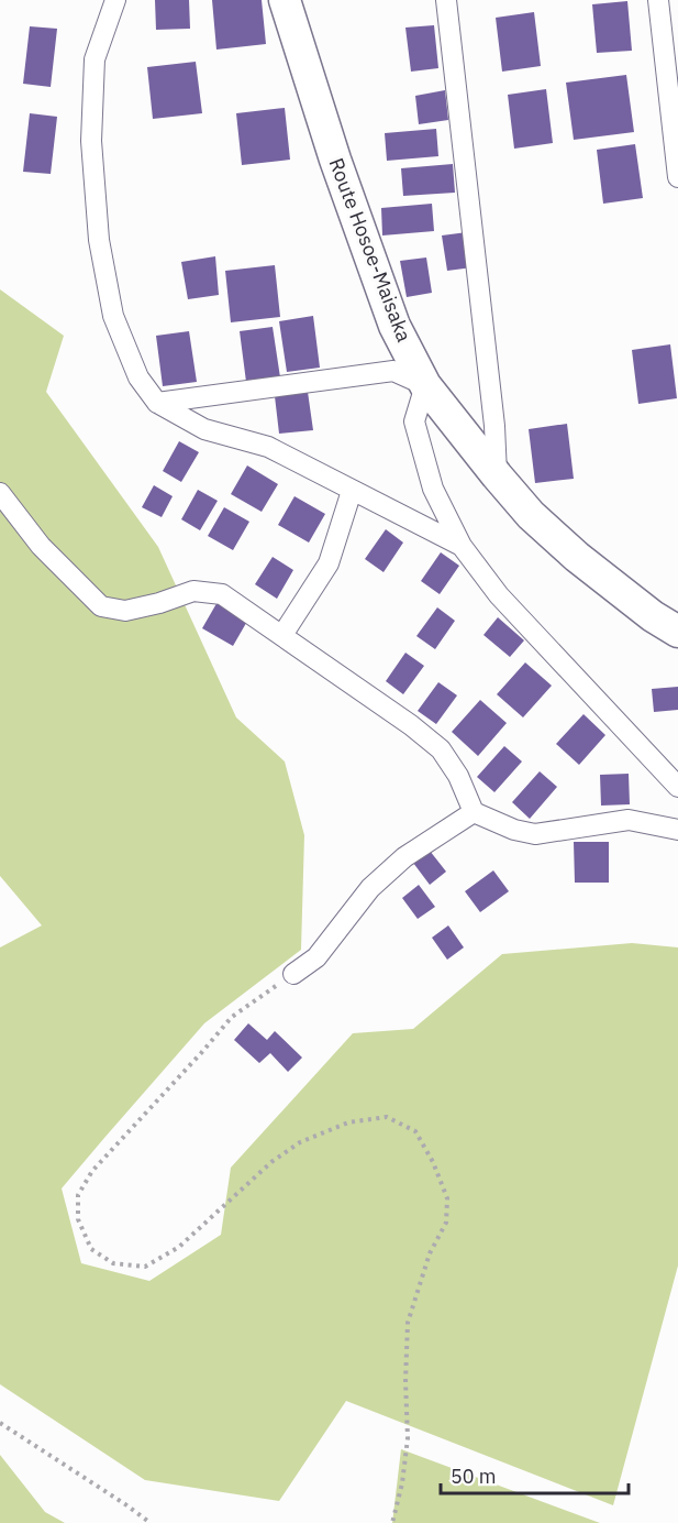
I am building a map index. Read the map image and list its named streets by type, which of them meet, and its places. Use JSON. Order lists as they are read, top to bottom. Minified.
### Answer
{"streets":{"main road":["Route Hosoe-Maisaka"]},"scale_bar":"50 m"}
